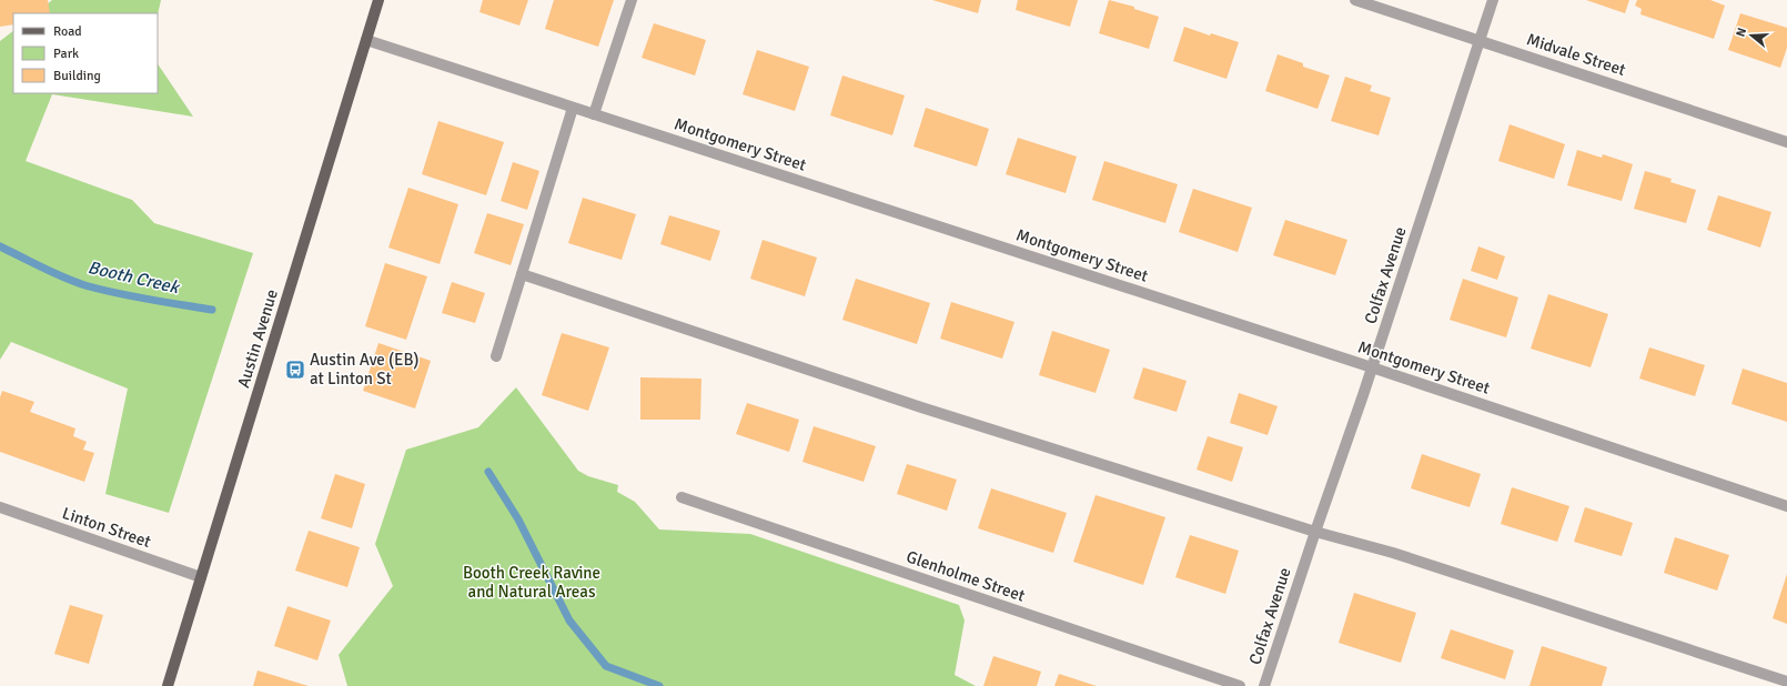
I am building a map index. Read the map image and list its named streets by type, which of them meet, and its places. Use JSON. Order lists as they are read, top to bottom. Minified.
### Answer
{"streets":{"main road":["Austin Avenue"],"street":["Midvale Street","Montgomery Street","Colfax Avenue","Linton Street","Glenholme Street"]},"crossings":[["Midvale Street","Colfax Avenue"],["Montgomery Street","Colfax Avenue"],["Montgomery Street","Austin Avenue"],["Austin Avenue","Linton Street"]],"water":["Booth Creek"],"parks":["Booth Creek Ravine and Natural Areas"],"places":{"bus stop":["Austin Ave (EB) at Linton St"]},"legend":["Road","Park","Building"],"north":"left"}
